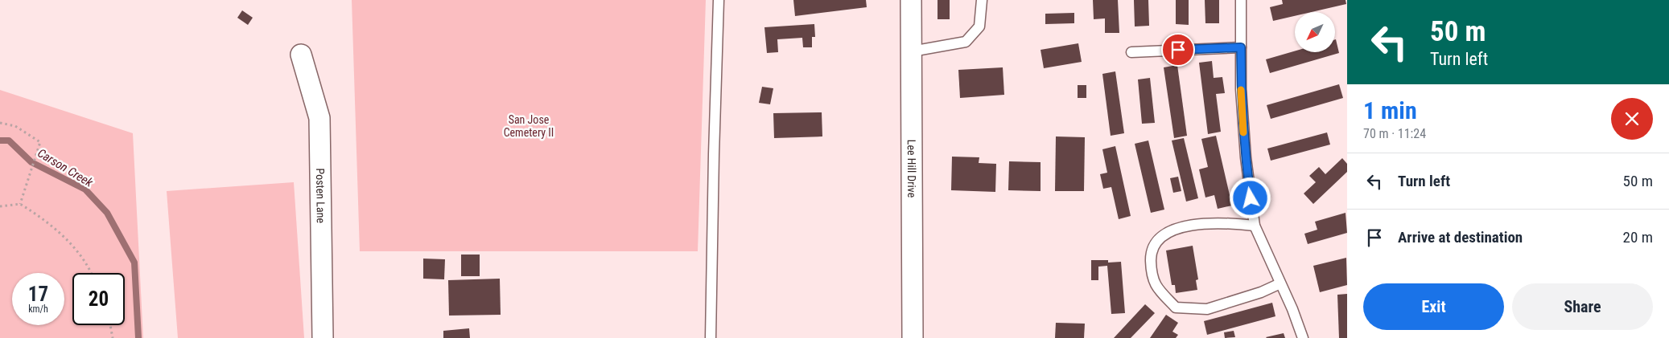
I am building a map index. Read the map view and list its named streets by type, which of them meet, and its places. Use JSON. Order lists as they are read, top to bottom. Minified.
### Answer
{"streets":{"street":["Lee Hill Drive","Posten Lane"]},"water":["Carson Creek"],"parks":["San Jose Cemetery II"],"north":"bottom left","page":{"turn":["50 m","Turn left"],"heading":["1 min","70 m · 11:24"],"list":[{"name":"Turn left","value":"50 m"},{"name":"Arrive at destination","value":"20 m"}],"speed":"17 km/h","limit":"20","buttons":["Exit","Share"]}}
